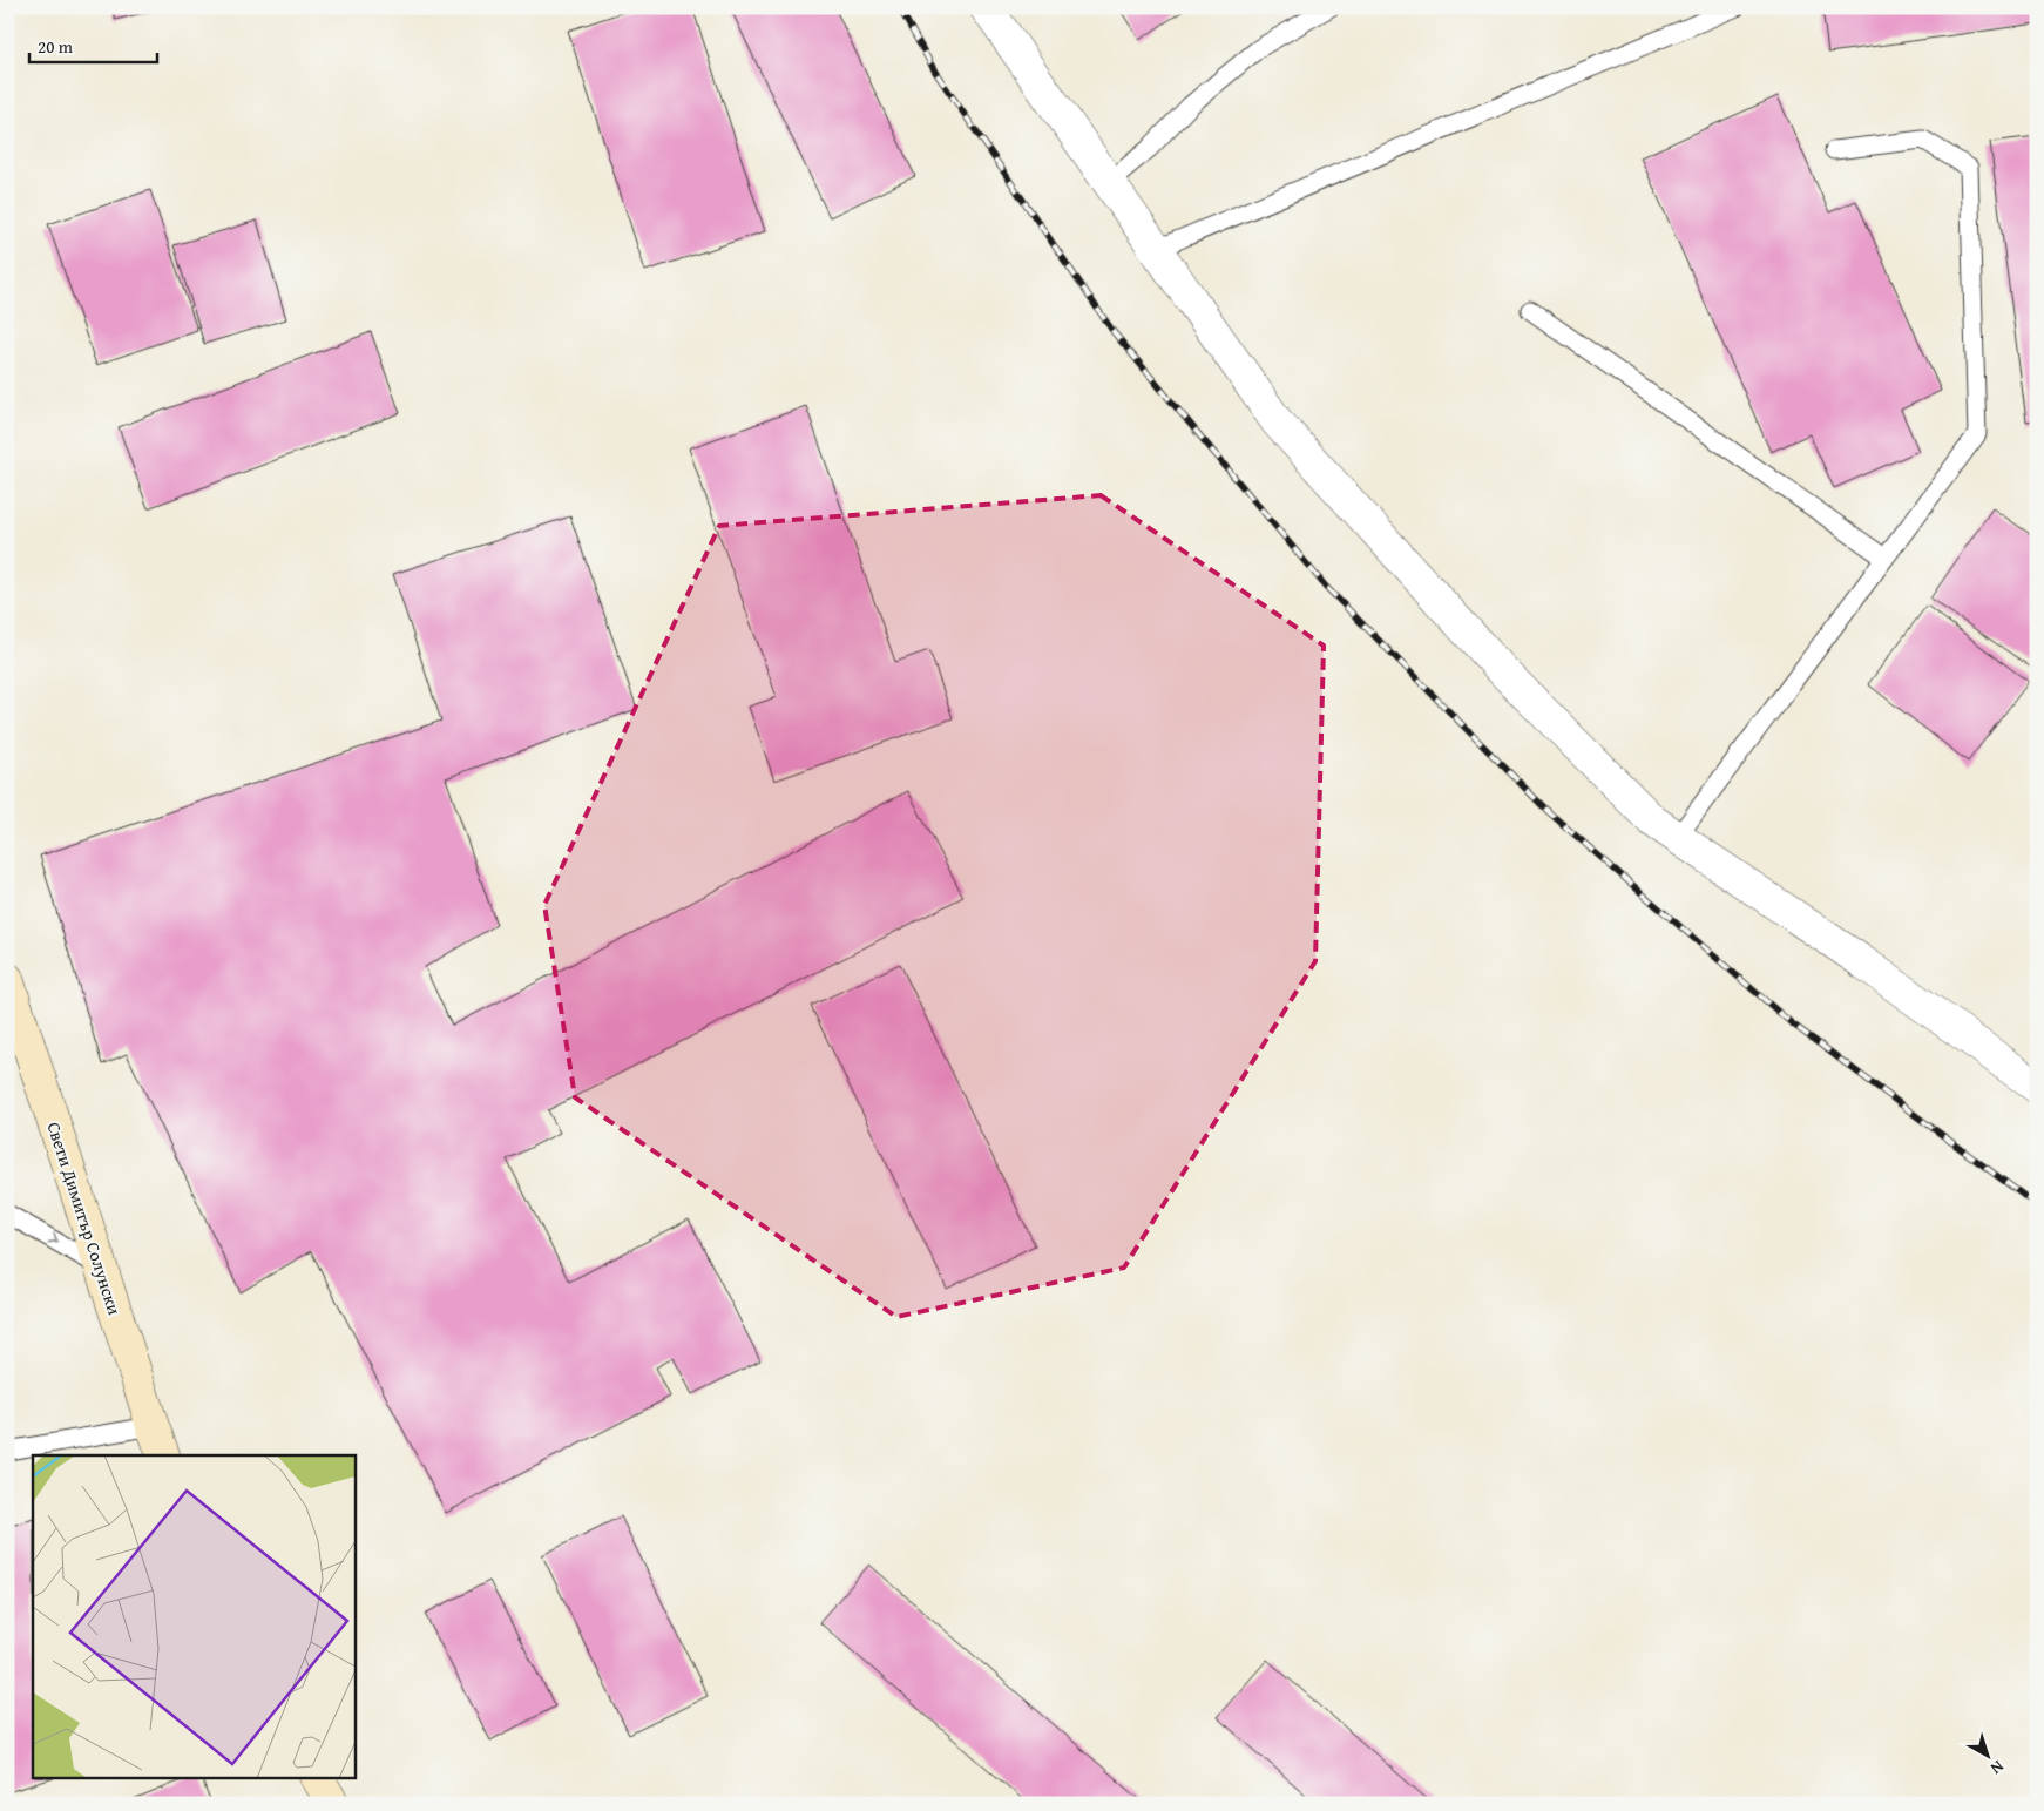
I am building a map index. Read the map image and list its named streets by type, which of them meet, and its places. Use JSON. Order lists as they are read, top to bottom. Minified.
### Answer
{"streets":{"main road":["Свети Димитър Солунски"]},"scale_bar":"20 m","north":"bottom right"}
